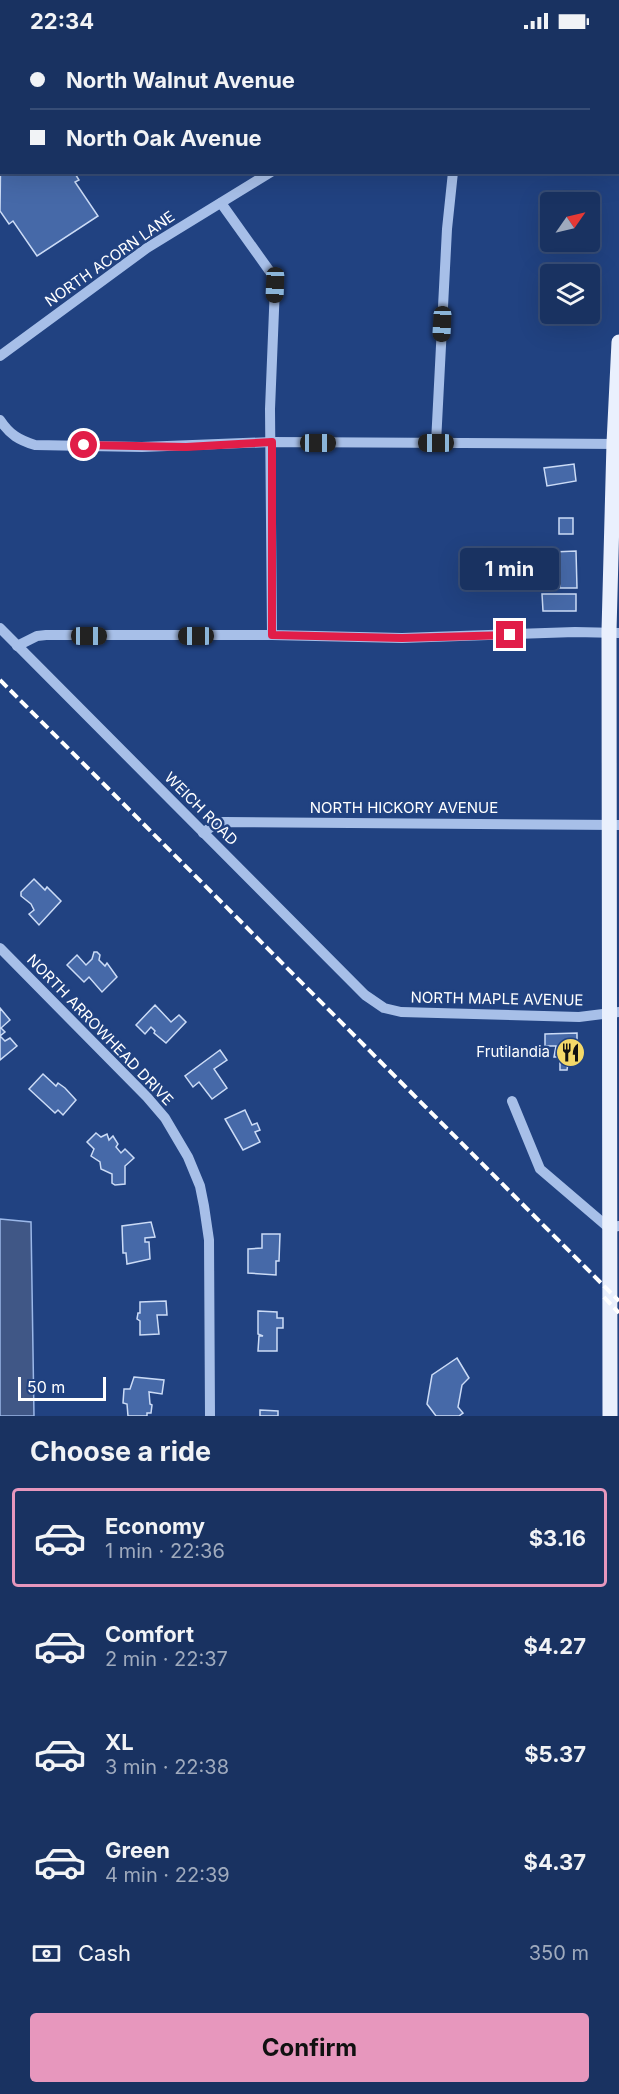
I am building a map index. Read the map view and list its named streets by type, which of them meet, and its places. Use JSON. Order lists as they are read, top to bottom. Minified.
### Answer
{"streets":{"street":["NORTH ACORN LANE","NORTH HICKORY AVENUE","WEICH ROAD","NORTH MAPLE AVENUE","NORTH ARROWHEAD DRIVE"]},"crossings":[["NORTH HICKORY AVENUE","WEICH ROAD"],["WEICH ROAD","NORTH MAPLE AVENUE"]],"places":{"restaurant":["Frutilandia"]},"scale_bar":"50 m","north":"top right","page":{"status":"22:34","banner":["North Walnut Avenue","North Oak Avenue"],"bubble":"1 min","scale":"50 m","heading":"Choose a ride","list":[{"name":"Economy","note":"1 min · 22:36","value":"$3.16"},{"name":"Comfort","note":"2 min · 22:37","value":"$4.27"},{"name":"XL","note":"3 min · 22:38","value":"$5.37"},{"name":"Green","note":"4 min · 22:39","value":"$4.37"}],"pay":["Cash","350 m"],"buttons":"Confirm"}}
